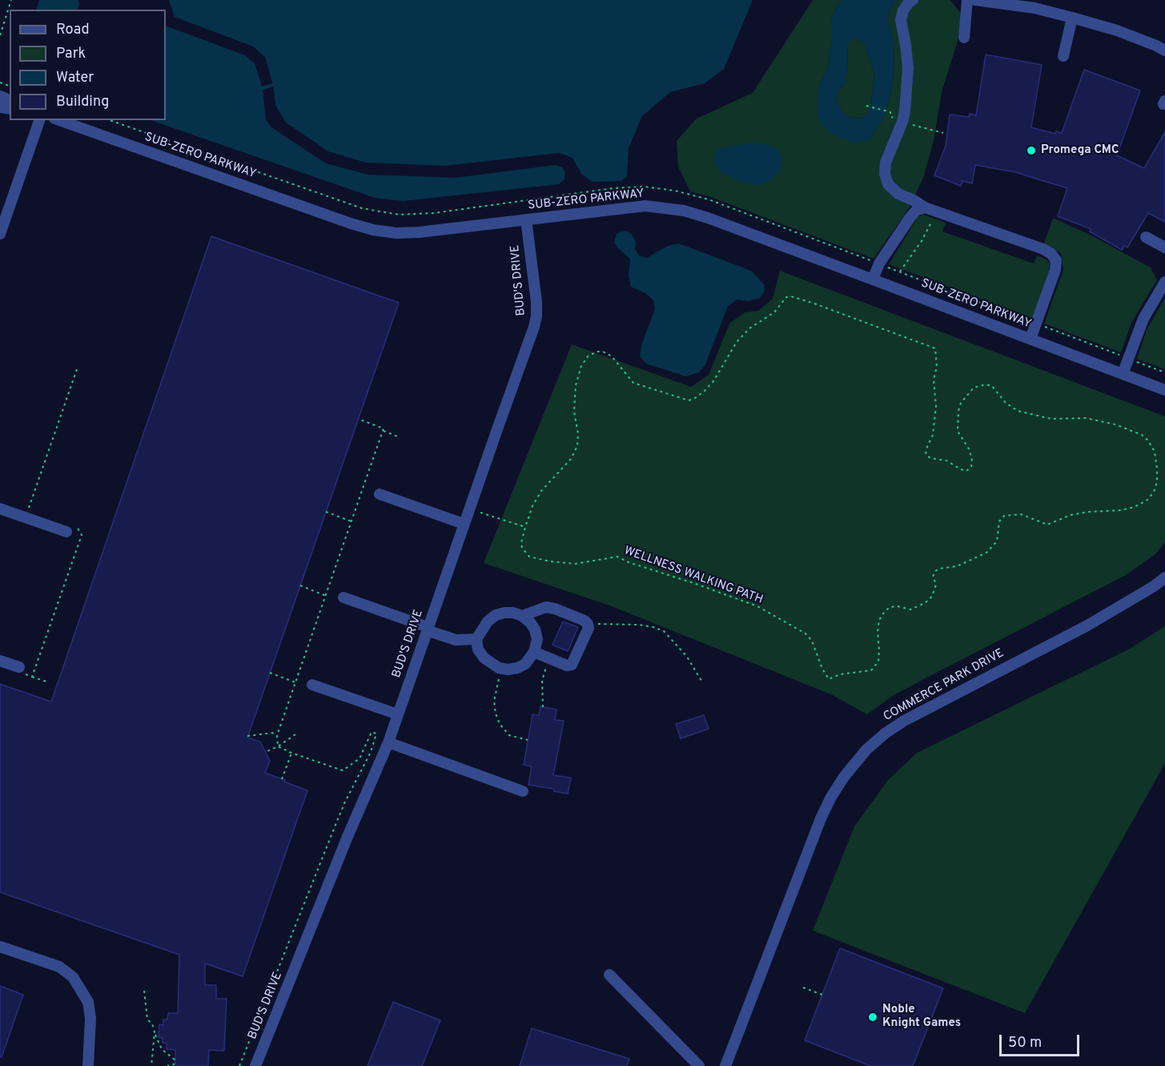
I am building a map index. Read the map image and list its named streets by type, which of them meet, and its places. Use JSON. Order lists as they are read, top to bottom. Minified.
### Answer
{"streets":{"street":["SUB-ZERO PARKWAY","BUD'S DRIVE","COMMERCE PARK DRIVE"],"path":["WELLNESS WALKING PATH"]},"crossings":[["SUB-ZERO PARKWAY","BUD'S DRIVE"]],"places":["Promega CMC","Noble Knight Games"],"legend":["Road","Park","Water","Building"],"scale_bar":"50 m"}
